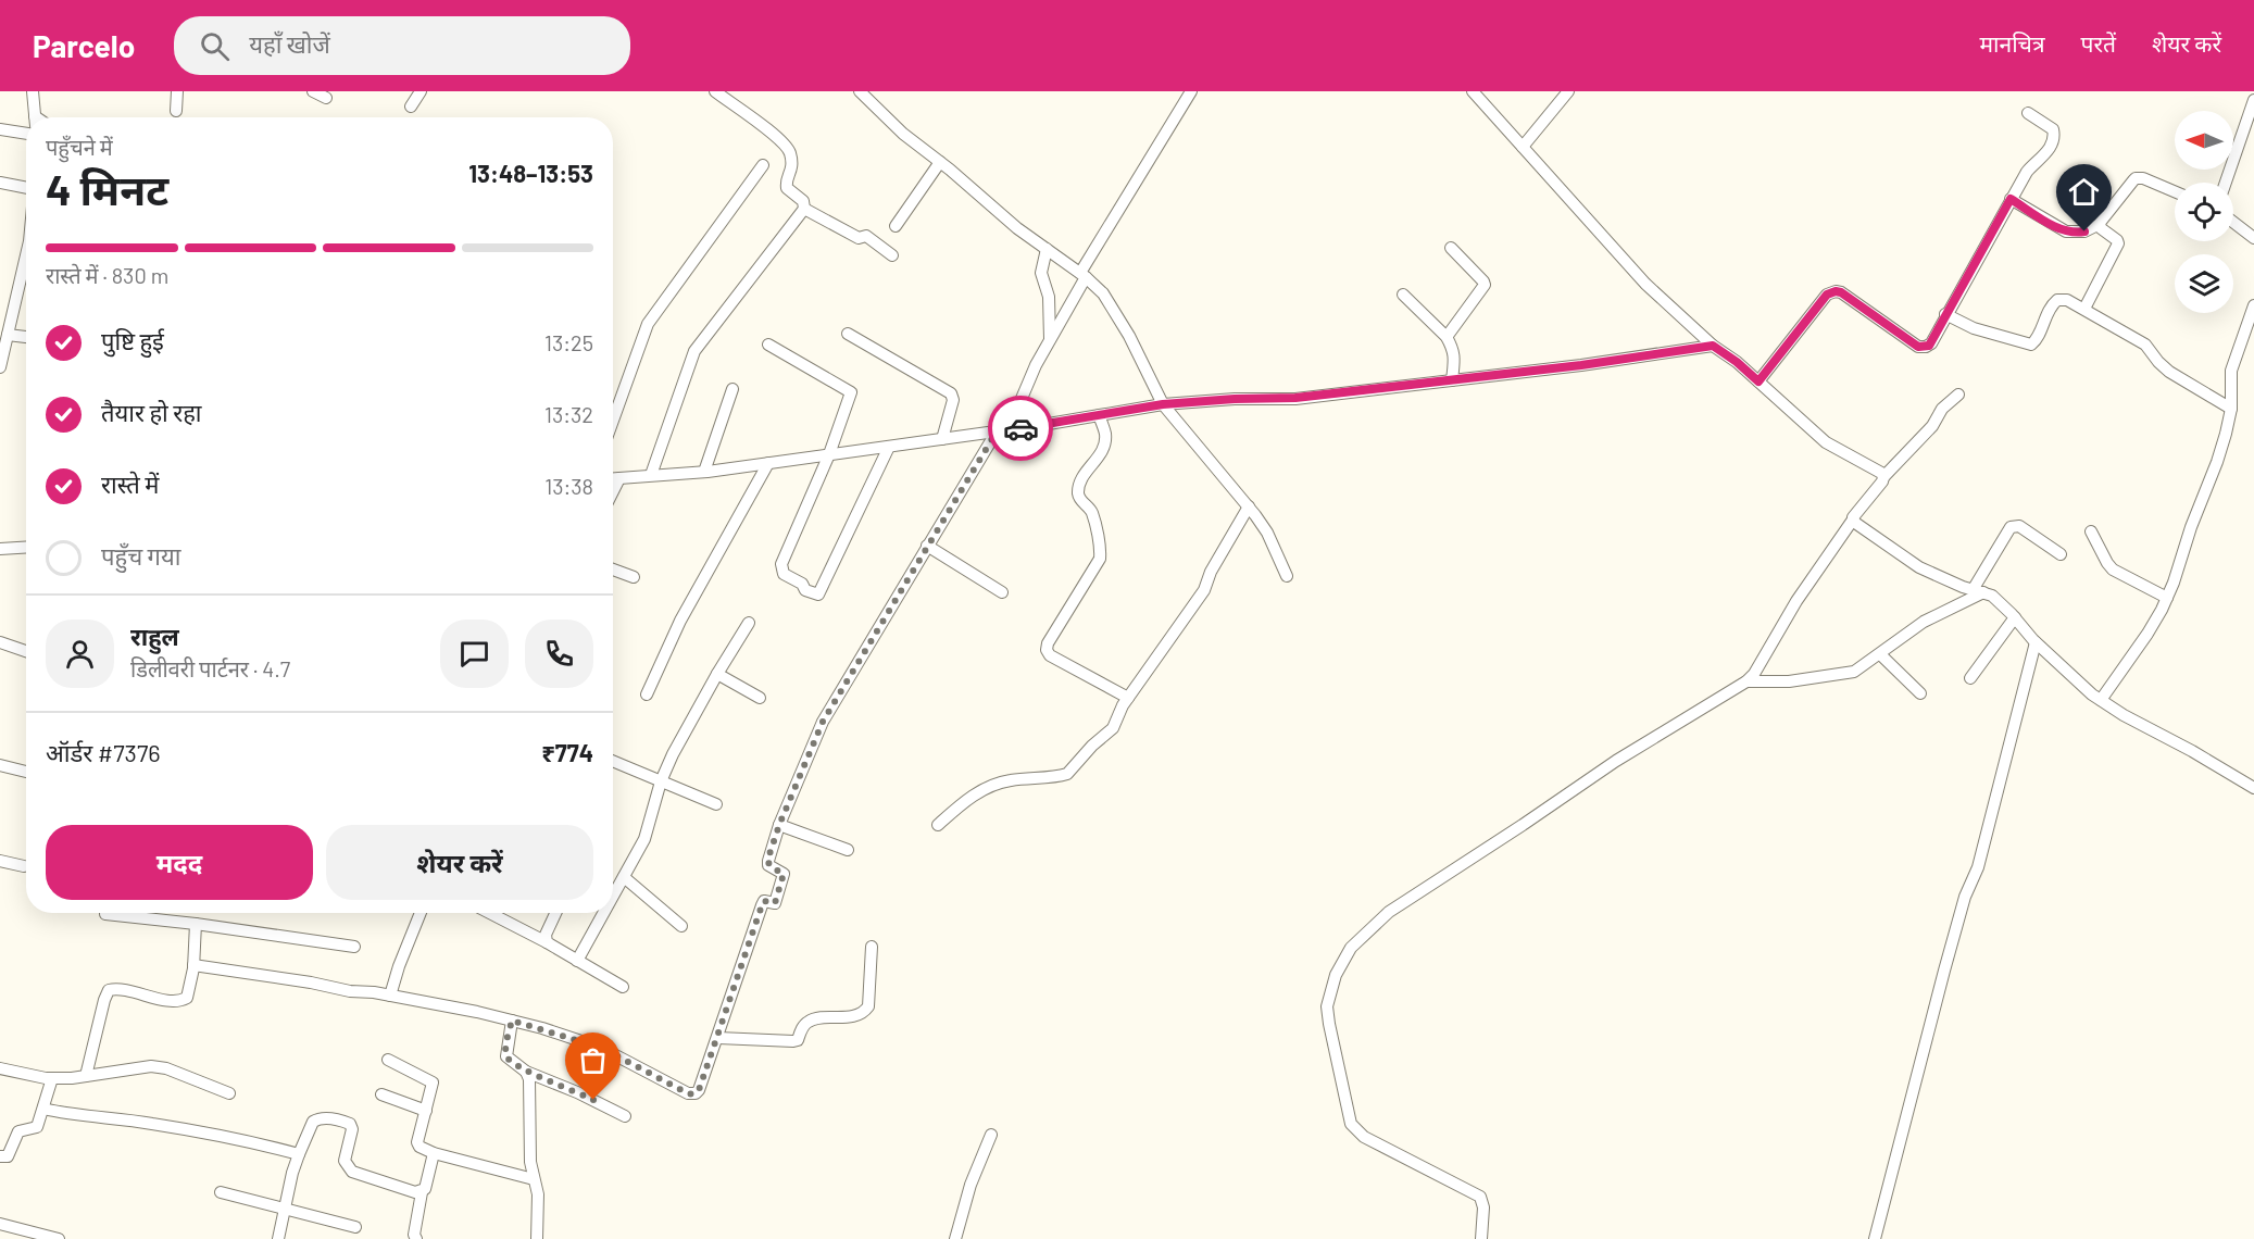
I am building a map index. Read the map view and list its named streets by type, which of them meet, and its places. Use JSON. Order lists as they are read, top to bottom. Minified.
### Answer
{"north":"left","page":{"header":"Parcelo","search":"यहाँ खोजें","nav":["मानचित्र","परतें","शेयर करें"],"heading":["4 मिनट","पहुँचने में","13:48–13:53"],"panel":["राहुल","डिलीवरी पार्टनर · 4.7","ऑर्डर #7376","₹774"],"bar":"रास्ते में · 830 m","list":[["पुष्टि हुई","13:25"],["तैयार हो रहा","13:32"],["रास्ते में","13:38"],"पहुँच गया"],"buttons":["मदद","शेयर करें"]}}
